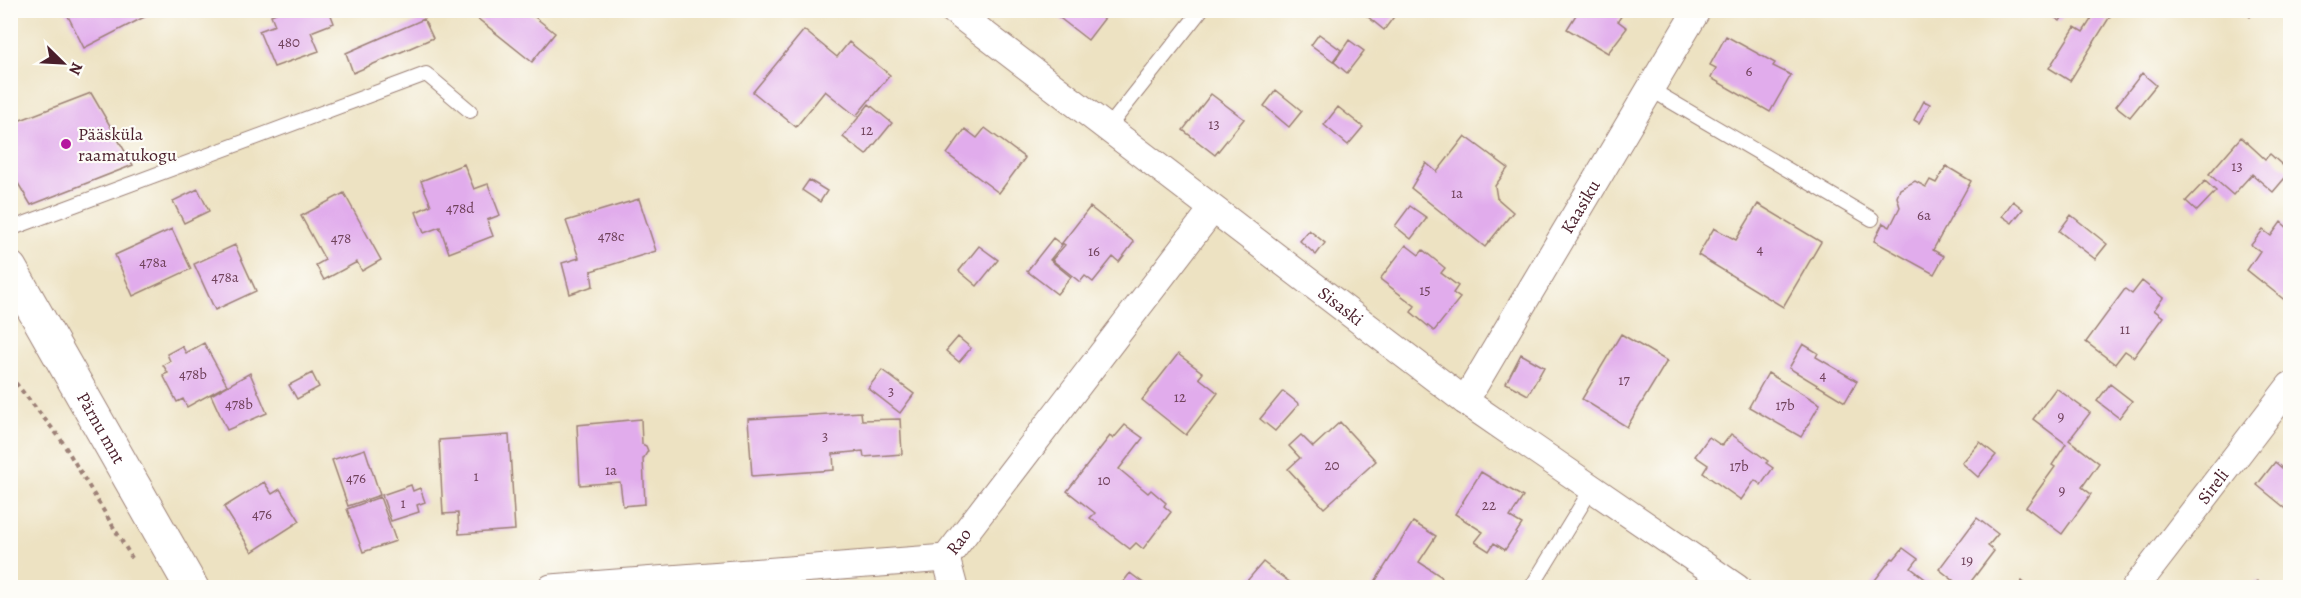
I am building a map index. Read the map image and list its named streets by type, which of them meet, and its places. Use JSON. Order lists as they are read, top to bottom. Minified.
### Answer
{"streets":{"main road":["Pärnu mnt"],"street":["Kaasiku","Sisaski","Sireli","Rao"]},"crossings":[["Kaasiku","Sisaski"],["Sisaski","Rao"]],"places":["Pääsküla raamatukogu"],"house_numbers":["480","6","13","12","13","1a","478d","6a","478c","478","4","16","478a","478a","15","11","478b","4","17","3","12","478b","17b","9","3","20","17b","1a","1","476","10","9","1","22","476","19"],"north":"bottom right"}
